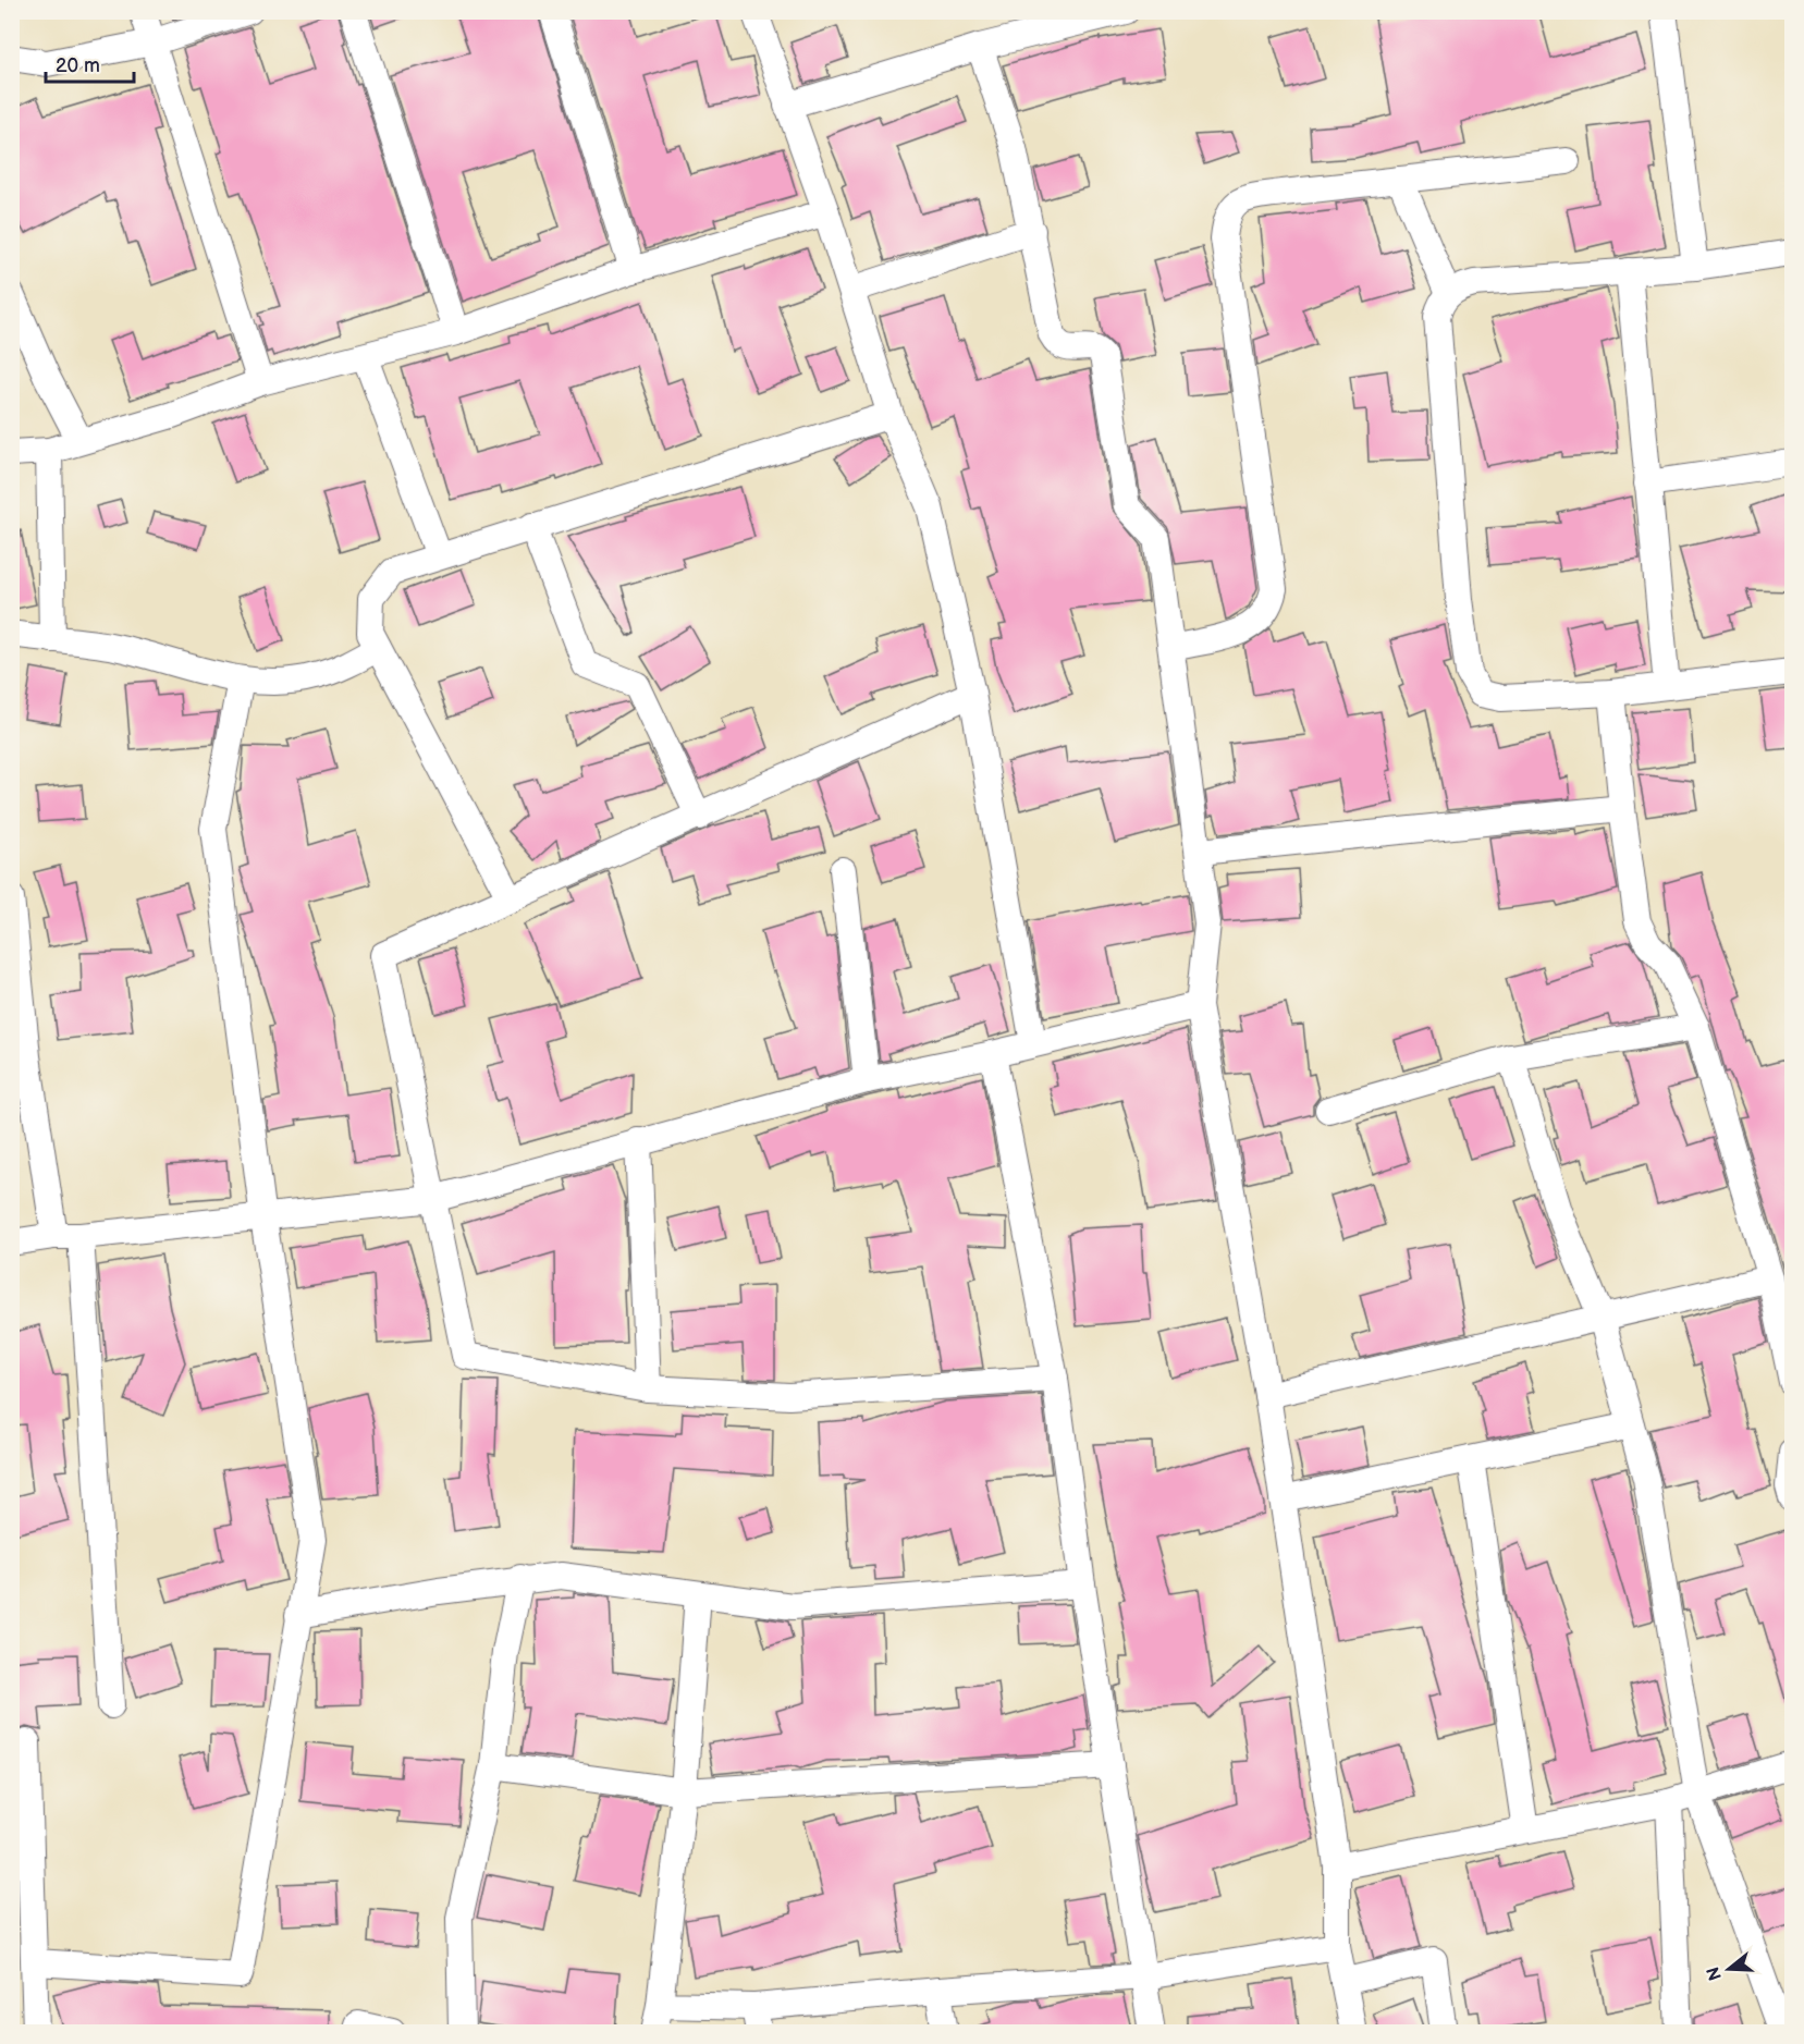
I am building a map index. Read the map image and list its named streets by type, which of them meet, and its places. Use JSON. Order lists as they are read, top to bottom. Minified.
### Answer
{"scale_bar":"20 m","north":"left"}
